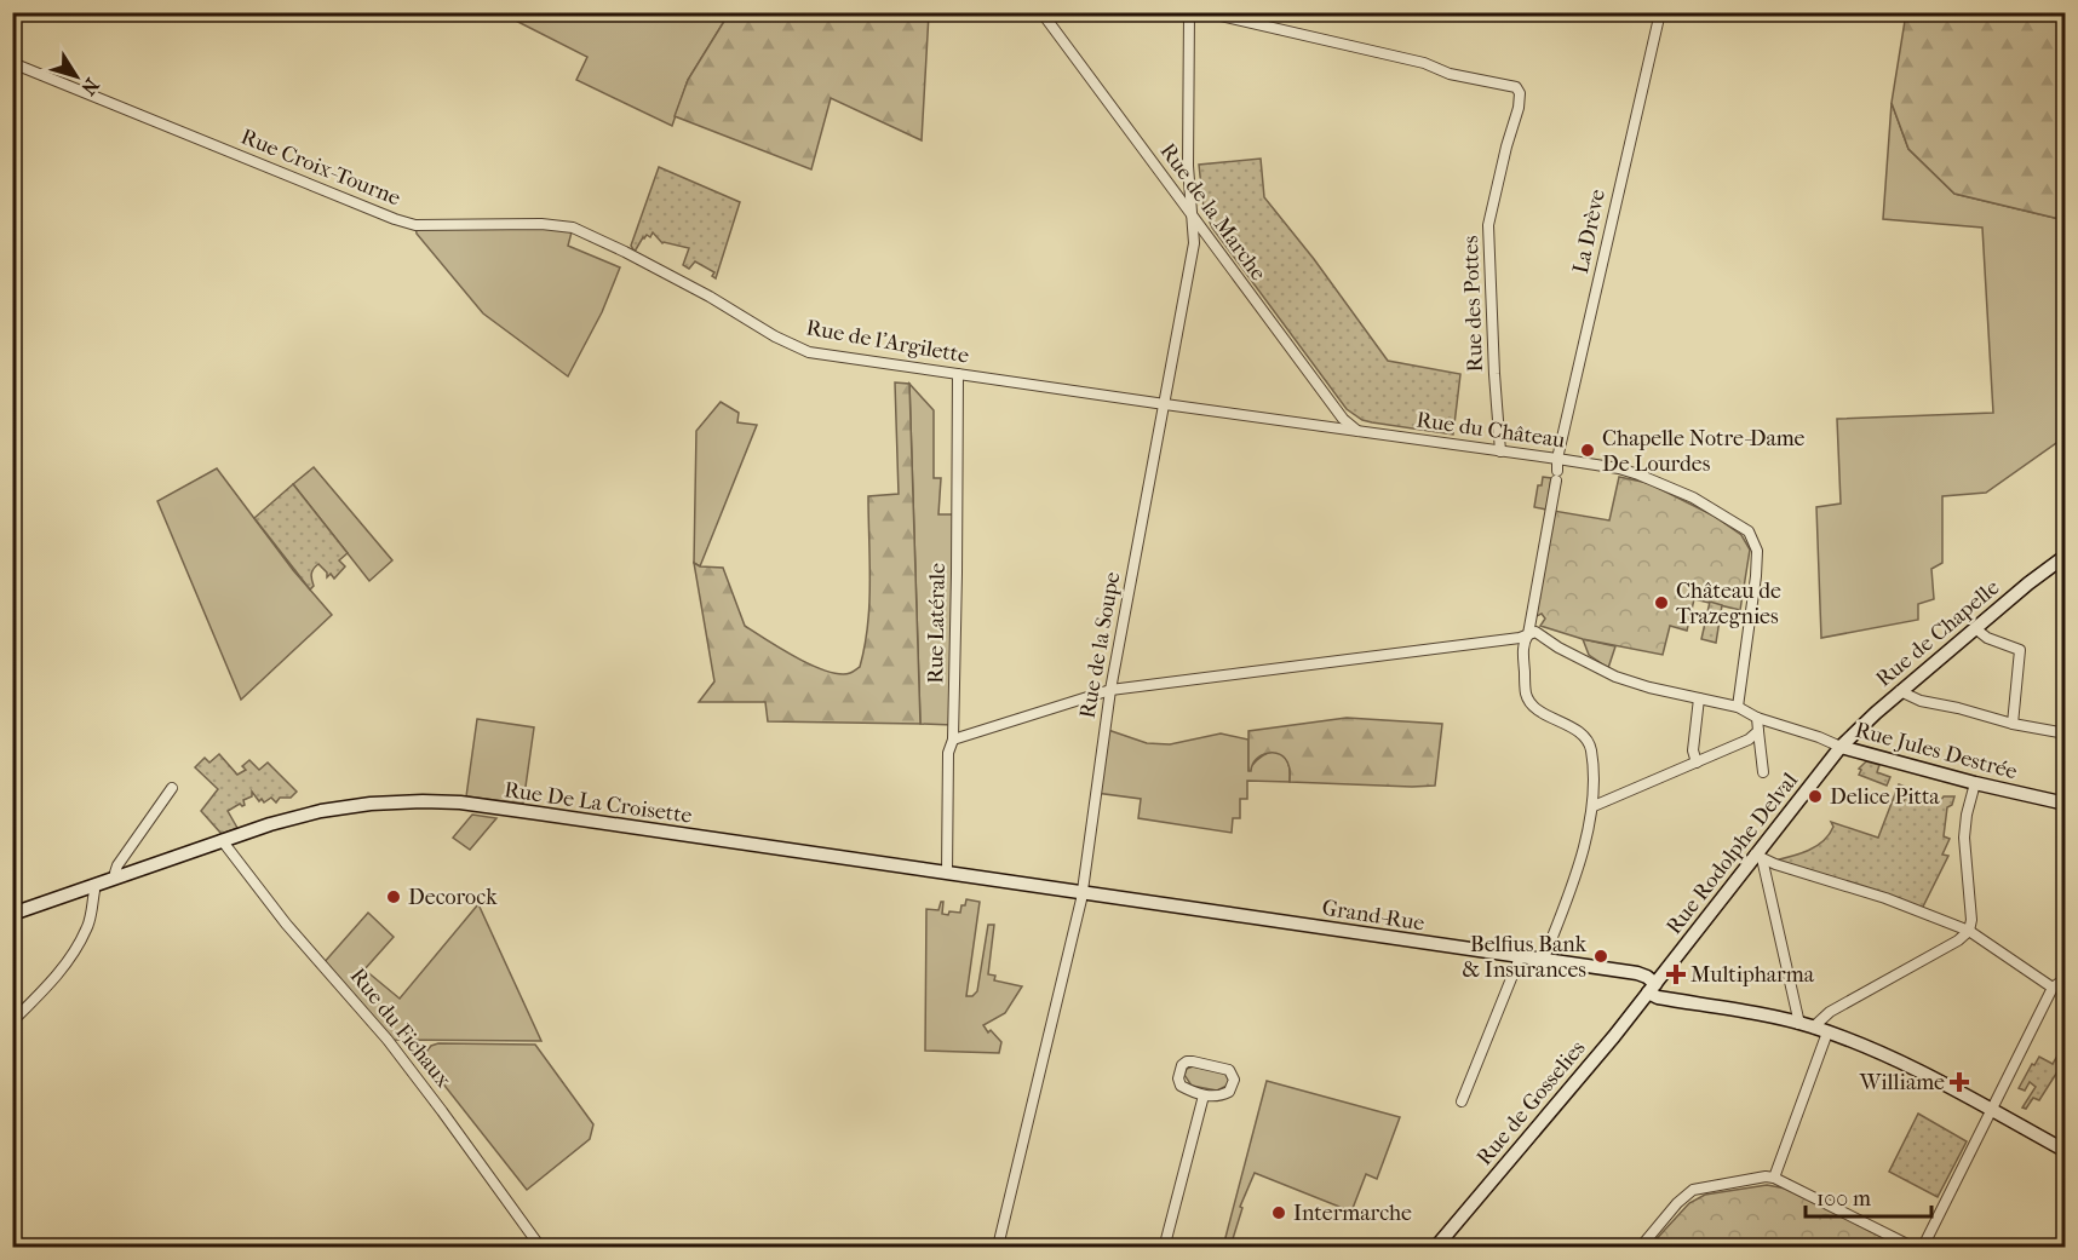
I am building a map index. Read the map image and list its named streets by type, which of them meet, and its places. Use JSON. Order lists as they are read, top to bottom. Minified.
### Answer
{"streets":{"main road":["Rue de Chapelle","Rue Jules Destrée","Rue De La Croisette","Rue Rodolphe Delval","Grand-Rue","Rue de Gosselies"],"street":["Rue Croix-Tourne","Rue de la Marche","La Drève","Rue des Pottes","Rue de l'Argilette","Rue du Château","Rue Latérale","Rue de la Soupe","Rue du Fichaux"]},"crossings":[["Rue Croix-Tourne","Rue de l'Argilette"],["Rue de la Marche","Rue du Château"],["Rue de la Marche","Rue de la Soupe"],["La Drève","Rue du Château"],["La Drève","Grand-Rue"],["Rue des Pottes","Rue du Château"],["Rue de l'Argilette","Rue du Château"],["Rue de l'Argilette","Rue Latérale"],["Rue de l'Argilette","Rue de la Soupe"],["Rue du Château","Rue de la Soupe"],["Rue Latérale","Rue De La Croisette"],["Rue de Chapelle","Rue Jules Destrée"],["Rue de Chapelle","Rue Rodolphe Delval"],["Rue de la Soupe","Rue De La Croisette"],["Rue de la Soupe","Grand-Rue"],["Rue Jules Destrée","Rue Rodolphe Delval"],["Rue De La Croisette","Grand-Rue"],["Rue De La Croisette","Rue du Fichaux"],["Rue Rodolphe Delval","Grand-Rue"],["Rue Rodolphe Delval","Rue de Gosselies"],["Grand-Rue","Rue de Gosselies"]],"places":{"other":["Chapelle Notre-Dame De Lourdes","Château de Trazegnies","Delice Pitta","Decorock","Belfius Bank & Insurances","Intermarche"],"health":["Multipharma","Williame"]},"scale_bar":"100 m","north":"bottom right"}
